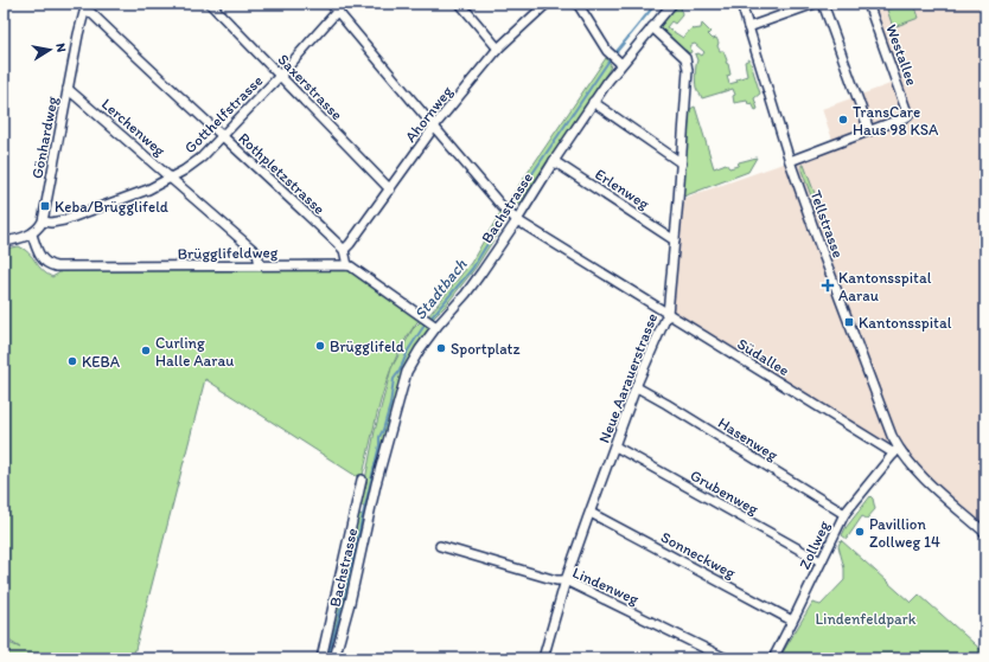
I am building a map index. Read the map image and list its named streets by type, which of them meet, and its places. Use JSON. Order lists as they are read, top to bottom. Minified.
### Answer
{"streets":{"street":["Westallee","Saxerstrasse","Gotthelfstrasse","Ahornweg","Lerchenweg","Gönhardweg","Rothpletzstrasse","Erlenweg","Bachstrasse","Tellstrasse","Brügglifeldweg","Südallee","Neue Aarauerstrasse","Hasenweg","Grubenweg","Zollweg","Sonneckweg","Lindenweg"]},"crossings":[["Saxerstrasse","Gotthelfstrasse"],["Saxerstrasse","Ahornweg"],["Gotthelfstrasse","Lerchenweg"],["Gotthelfstrasse","Gönhardweg"],["Gotthelfstrasse","Rothpletzstrasse"],["Gotthelfstrasse","Südallee"],["Ahornweg","Rothpletzstrasse"],["Ahornweg","Südallee"],["Lerchenweg","Gönhardweg"],["Lerchenweg","Brügglifeldweg"],["Gönhardweg","Rothpletzstrasse"],["Erlenweg","Bachstrasse"],["Erlenweg","Neue Aarauerstrasse"],["Bachstrasse","Südallee"],["Bachstrasse","Neue Aarauerstrasse"],["Tellstrasse","Südallee"],["Tellstrasse","Zollweg"],["Südallee","Neue Aarauerstrasse"],["Südallee","Zollweg"],["Neue Aarauerstrasse","Hasenweg"],["Neue Aarauerstrasse","Grubenweg"],["Neue Aarauerstrasse","Sonneckweg"],["Neue Aarauerstrasse","Lindenweg"],["Hasenweg","Zollweg"],["Grubenweg","Zollweg"],["Zollweg","Sonneckweg"]],"water":["Stadtbach"],"parks":["Lindenfeldpark"],"places":{"other":["TransCare Haus 98 KSA","Brügglifeld","Sportplatz","Curling Halle Aarau","KEBA","Pavillion Zollweg 14"],"transit":["Keba/Brügglifeld","Kantonsspital"],"health":["Kantonsspital Aarau"]},"north":"right"}
